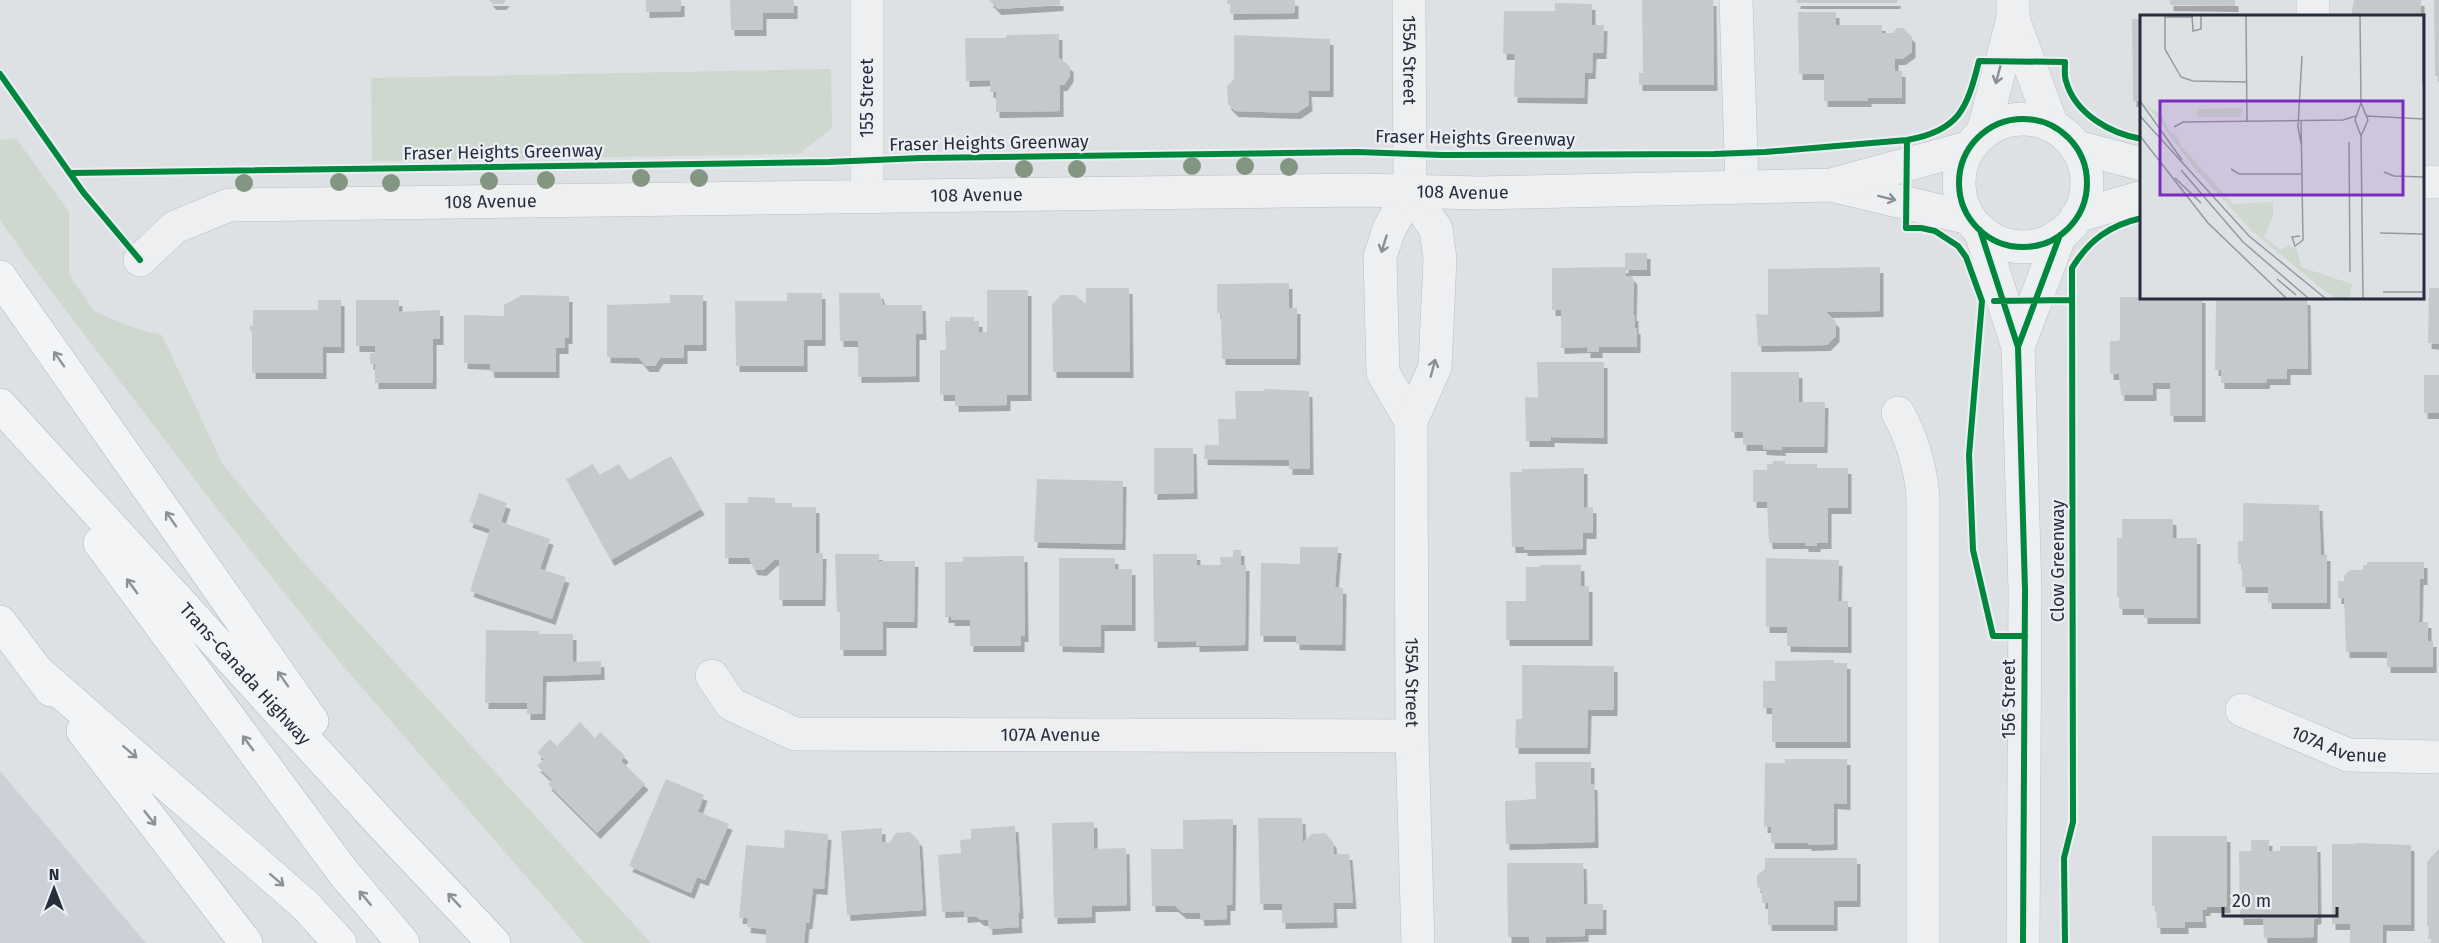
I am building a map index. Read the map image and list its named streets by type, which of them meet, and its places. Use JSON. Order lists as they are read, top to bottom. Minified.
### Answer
{"streets":{"highway":["Trans-Canada Highway"],"street":["155A Street","155 Street","108 Avenue","156 Street","107A Avenue"],"cycle path":["Fraser Heights Greenway","Clow Greenway"]},"crossings":[["155A Street","108 Avenue"],["155A Street","107A Avenue"],["155 Street","108 Avenue"],["108 Avenue","156 Street"]],"scale_bar":"20 m","north":"top"}
